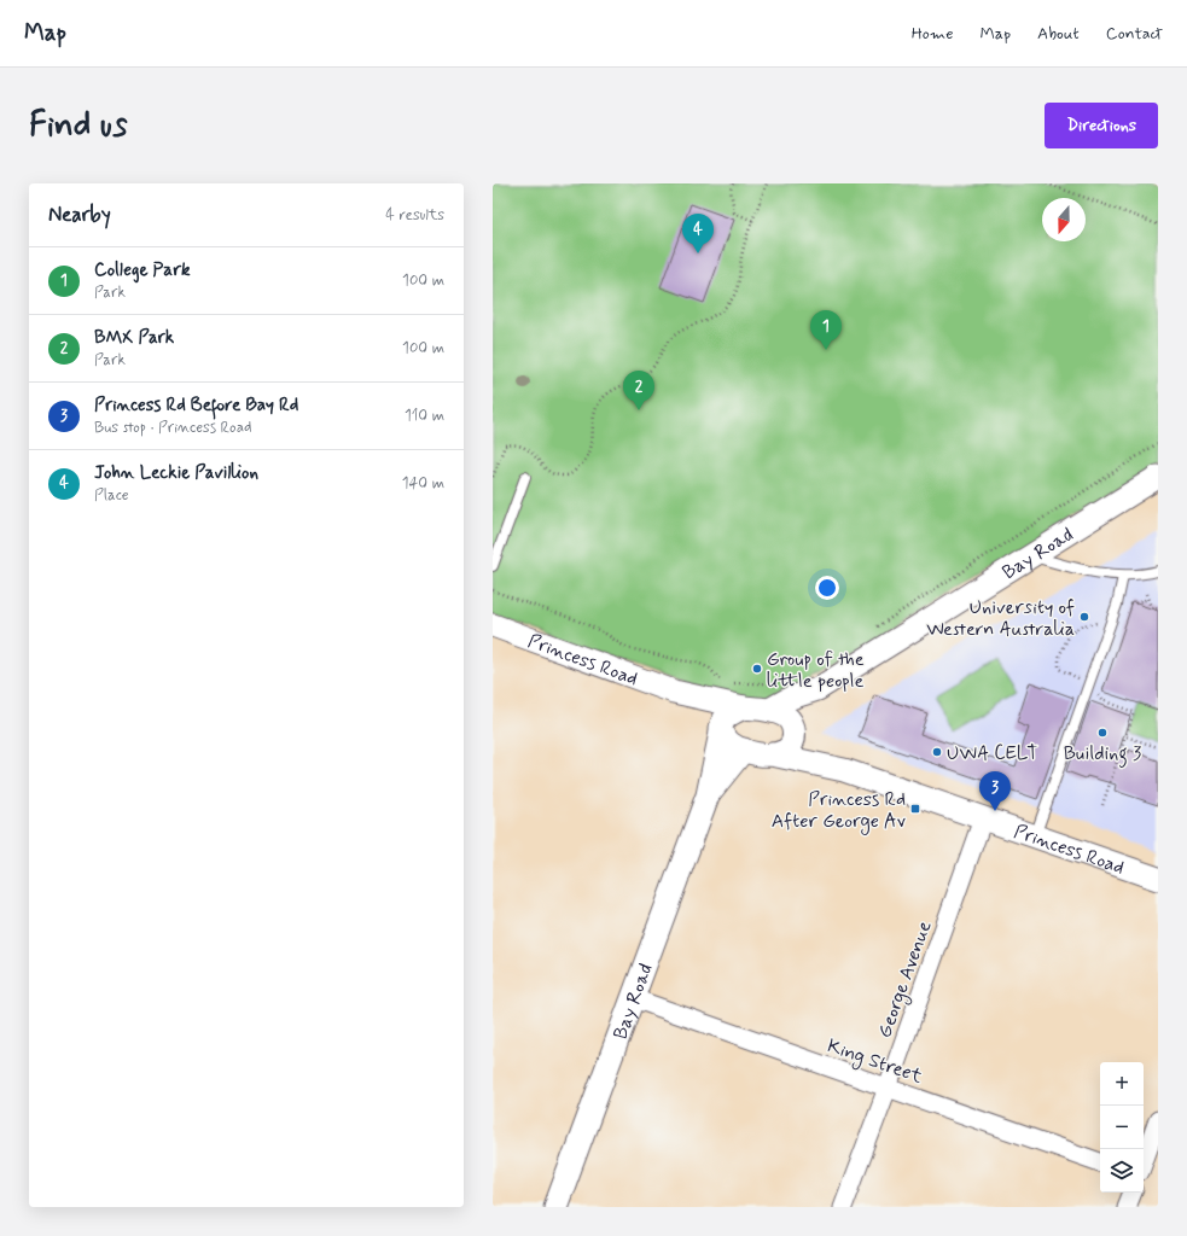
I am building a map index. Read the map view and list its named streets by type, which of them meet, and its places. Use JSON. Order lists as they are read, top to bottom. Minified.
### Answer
{"streets":{"street":["Bay Road","Princess Road","George Avenue","King Street"]},"crossings":[["Bay Road","Princess Road"],["Bay Road","King Street"],["Princess Road","George Avenue"],["George Avenue","King Street"]],"places":{"other":["University of Western Australia","Group of the little people","Building 3","UWA CELT"],"transit":["Princess Rd After George Av"]},"north":"bottom","page":{"header":"Map","nav":["Home","Map","About","Contact"],"buttons":"Directions","title":"Find us","heading":["Nearby","4 results"],"pins":["4","1","2","3"],"list":[{"mark":"1","name":"College Park","note":"Park","value":"100 m"},{"mark":"2","name":"BMX Park","note":"Park","value":"100 m"},{"mark":"3","name":"Princess Rd Before Bay Rd","note":"Bus stop · Princess Road","value":"110 m"},{"mark":"4","name":"John Leckie Pavillion","note":"Place","value":"140 m"}],"map_buttons":["+","−"]}}
